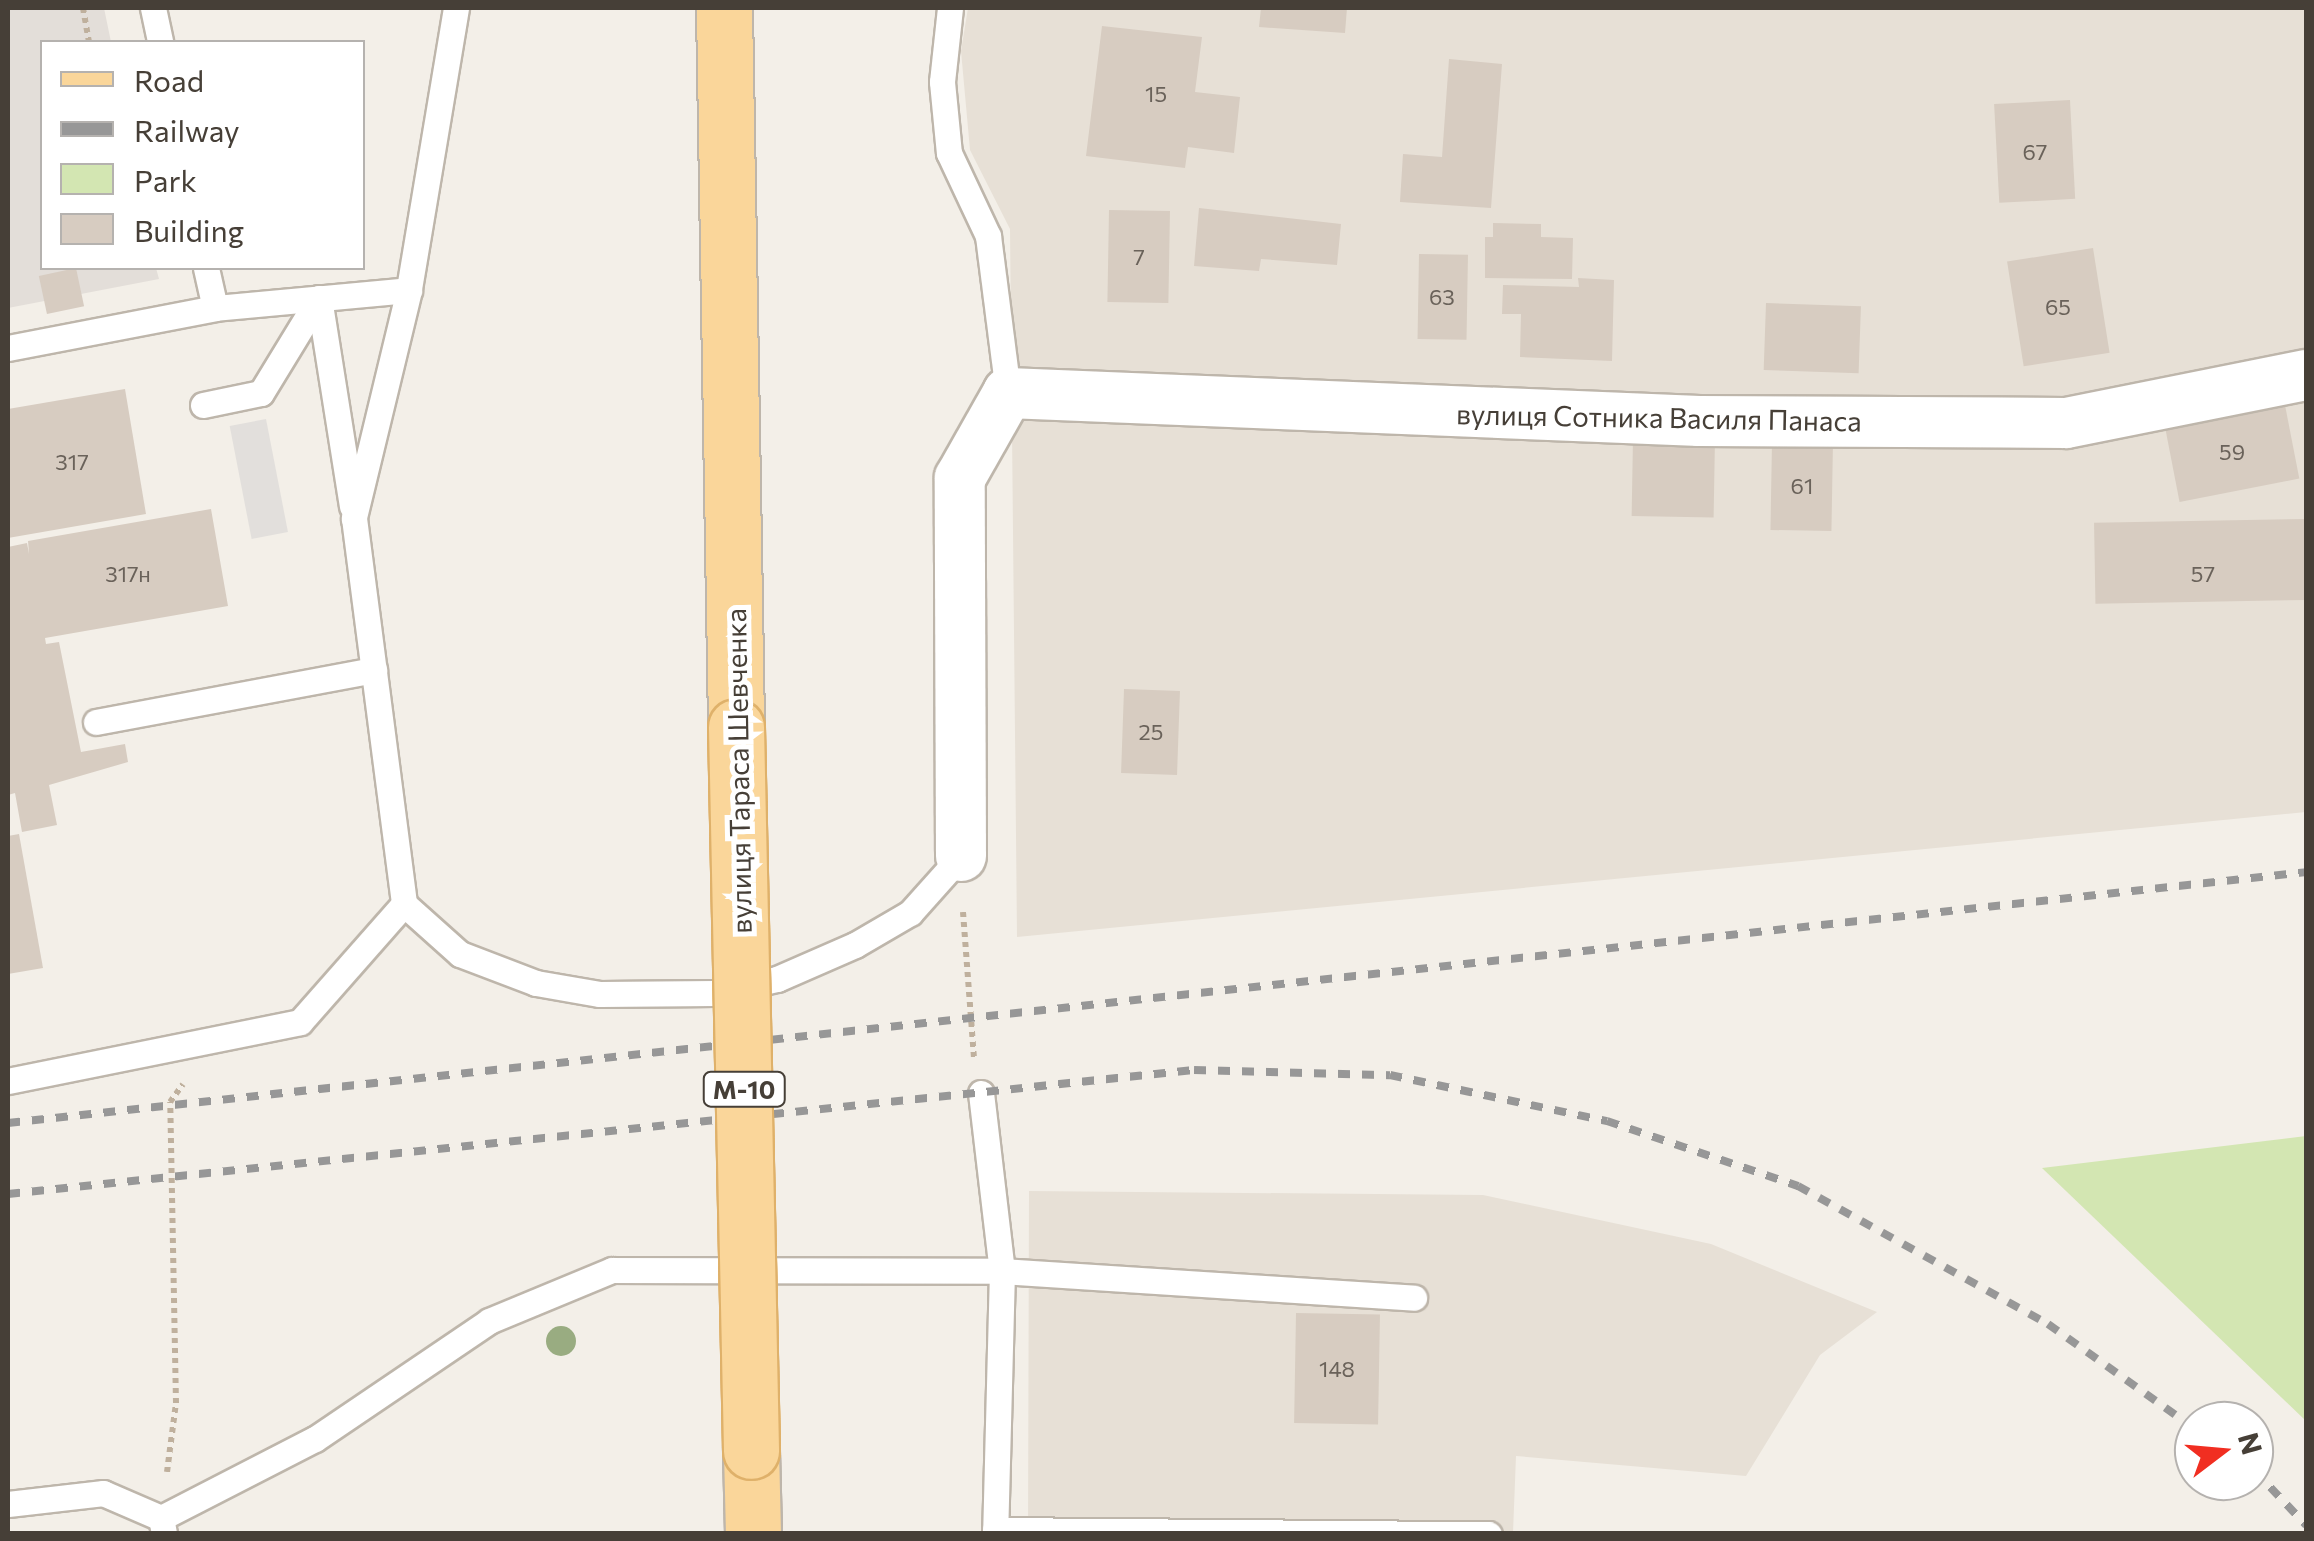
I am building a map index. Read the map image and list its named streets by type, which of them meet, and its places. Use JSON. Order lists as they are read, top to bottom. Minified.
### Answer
{"streets":{"main road":["вулиця Тараса Шевченка","М-10"],"street":["вулиця Сотника Василя Панаса"]},"house_numbers":["15","67","7","63","65","59","317","61","317н","57","25","148"],"legend":["Road","Railway","Park","Building"],"north":"right"}
